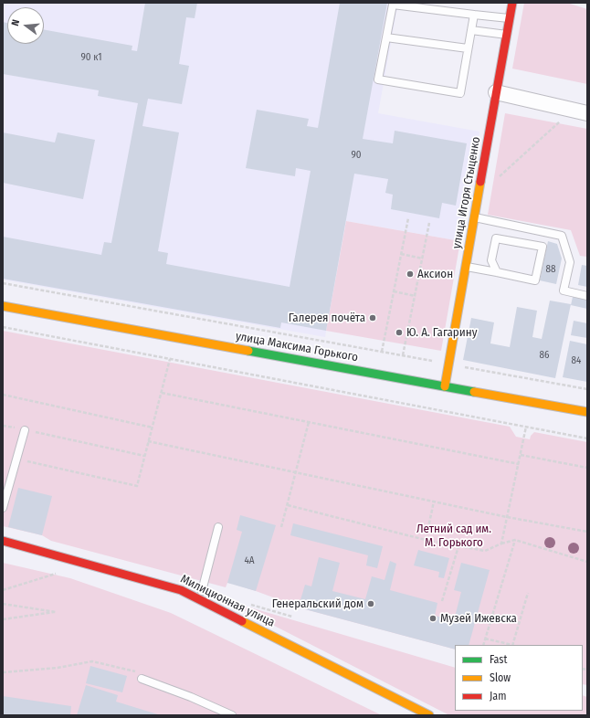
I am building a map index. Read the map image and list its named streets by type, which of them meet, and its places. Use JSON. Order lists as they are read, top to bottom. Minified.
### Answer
{"streets":{"street":["улица Игоря Стыценко","улица Максима Горького","Милиционная улица"]},"crossings":[["улица Игоря Стыценко","улица Максима Горького"]],"parks":["Летний сад им. М. Горького"],"places":["Аксион","Галерея почёта","Ю. А. Гагарину","Генеральский дом","Музей Ижевска"],"house_numbers":["90 к1","90","88","86","84","4А"],"legend":["Fast","Slow","Jam"],"north":"left"}
